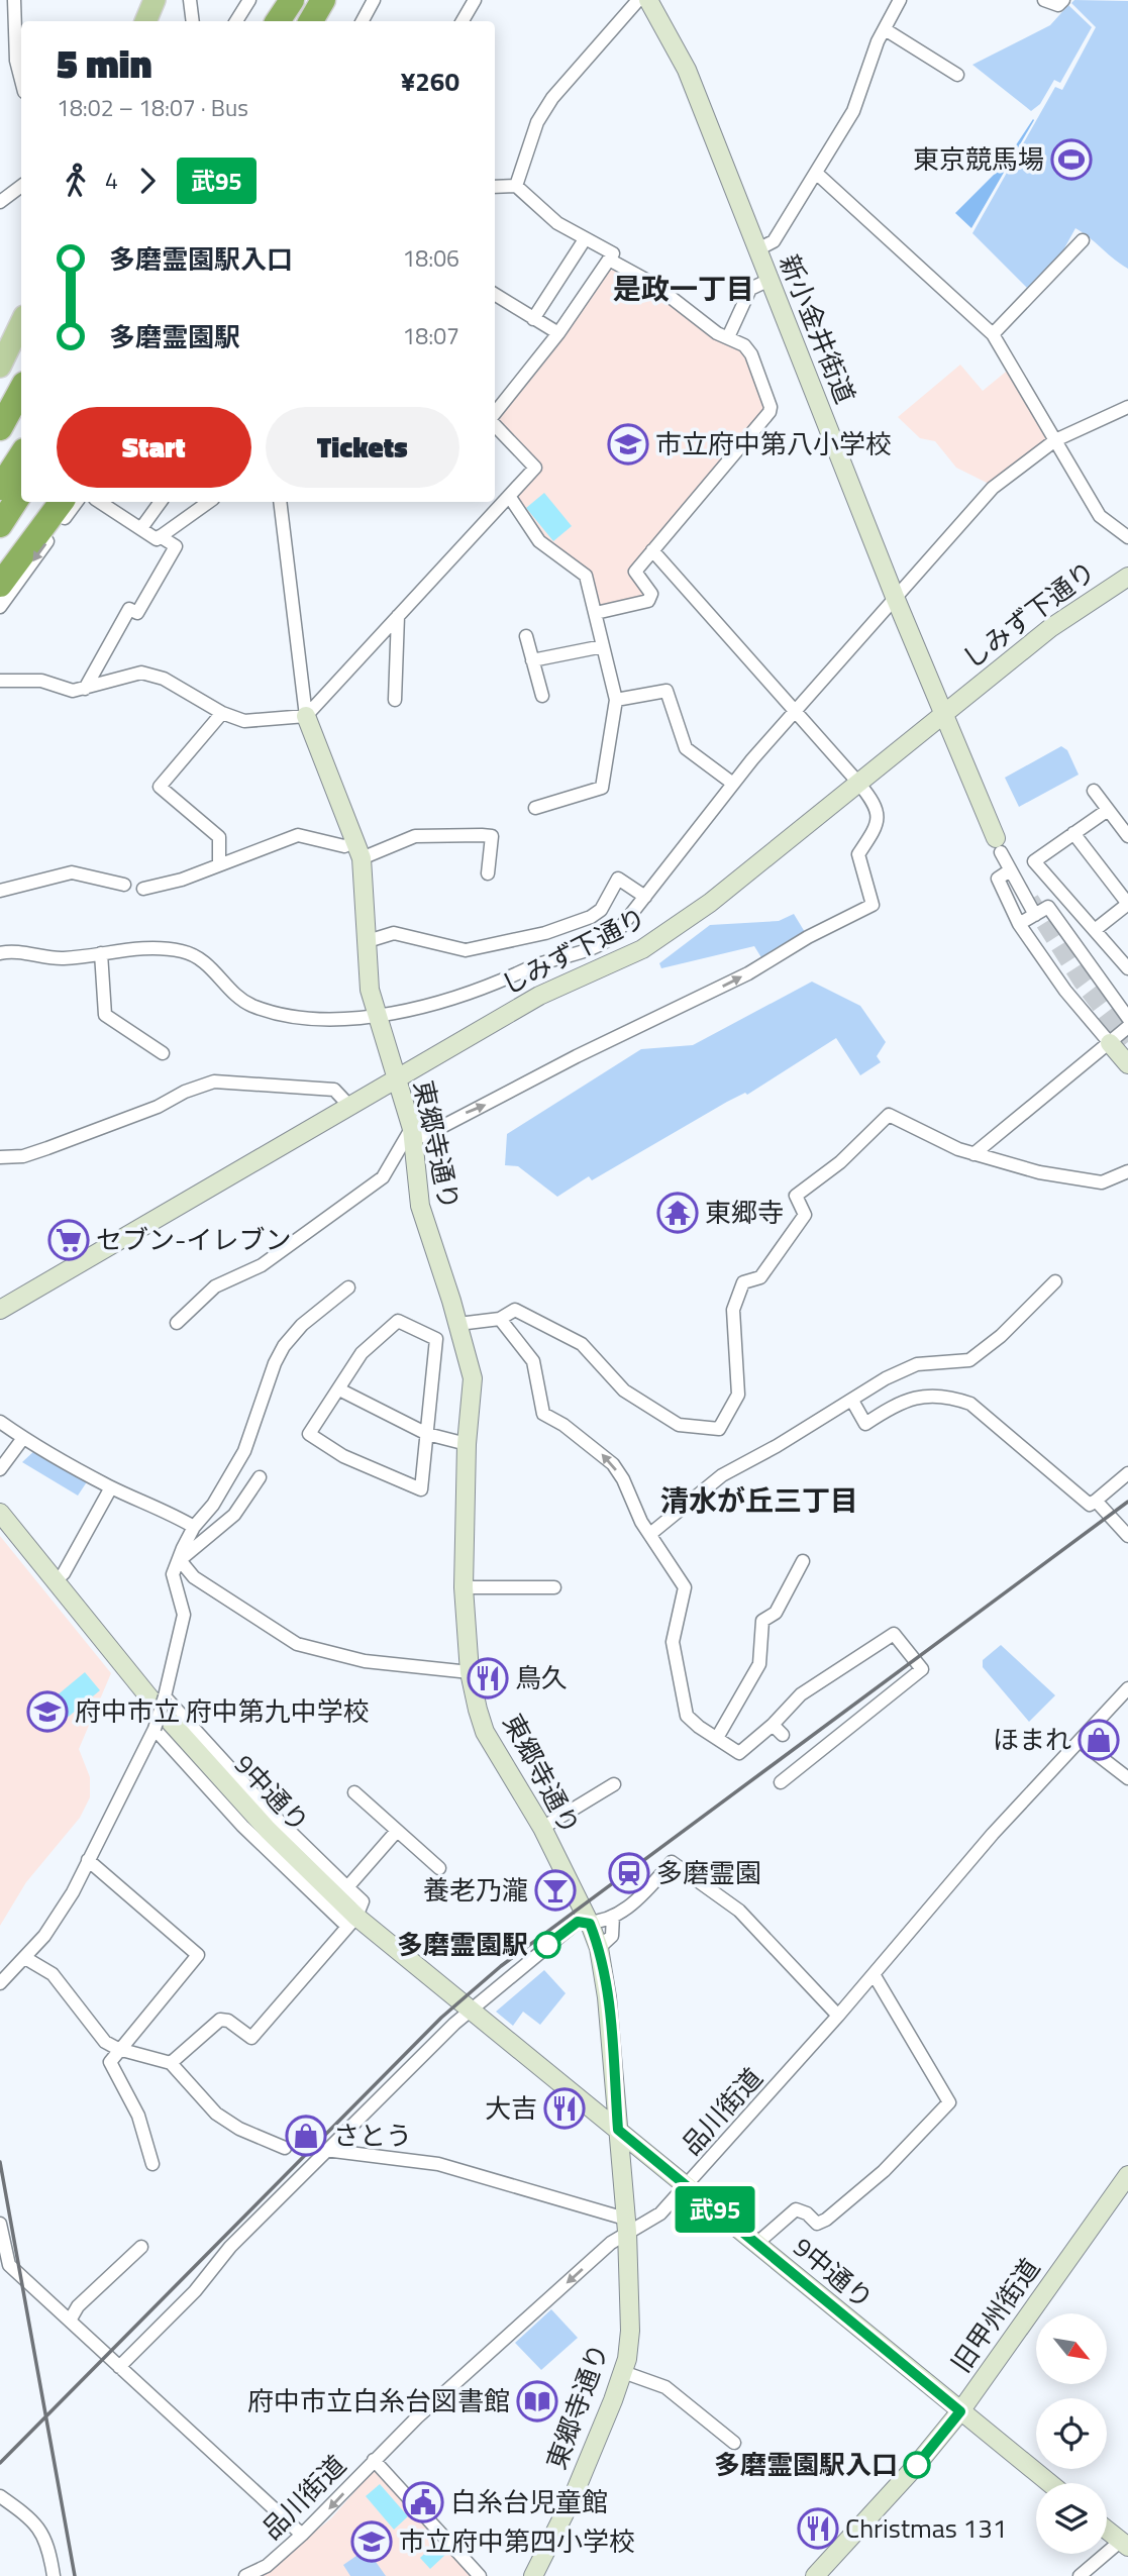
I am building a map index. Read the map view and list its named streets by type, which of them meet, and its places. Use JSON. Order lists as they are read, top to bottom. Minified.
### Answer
{"streets":{"street":["新小金井街道","しみず下通り","東郷寺通り","9中通り","品川街道","旧甲州街道"]},"crossings":[["新小金井街道","しみず下通り"],["しみず下通り","東郷寺通り"],["東郷寺通り","9中通り"],["東郷寺通り","品川街道"],["9中通り","品川街道"],["9中通り","旧甲州街道"]],"one_way":["品川街道"],"districts":["是政一丁目","清水が丘三丁目"],"places":{"sports":["東京競馬場"],"school or university":["市立府中第八小学校","府中市立 府中第九中学校","市立府中第四小学校"],"temple":["東郷寺"],"supermarket":["セブン-イレブン"],"restaurant":["鳥久","大吉","Christmas 131"],"shop":["ほまれ","さとう"],"station":["多磨霊園"],"bar":["養老乃瀧"],"other":["多磨霊園駅","多磨霊園駅入口"],"library":["府中市立白糸台図書館"],"public building":["白糸台児童館"]},"lines":["bus line 武95"],"north":"bottom right","page":{"on_map":"武95","heading":["5 min","18:02 – 18:07 · Bus","¥260"],"legs":["4","武95"],"list":[{"name":"多磨霊園駅入口","value":"18:06"},{"name":"多磨霊園駅","value":"18:07"}],"buttons":["Start","Tickets"]}}
